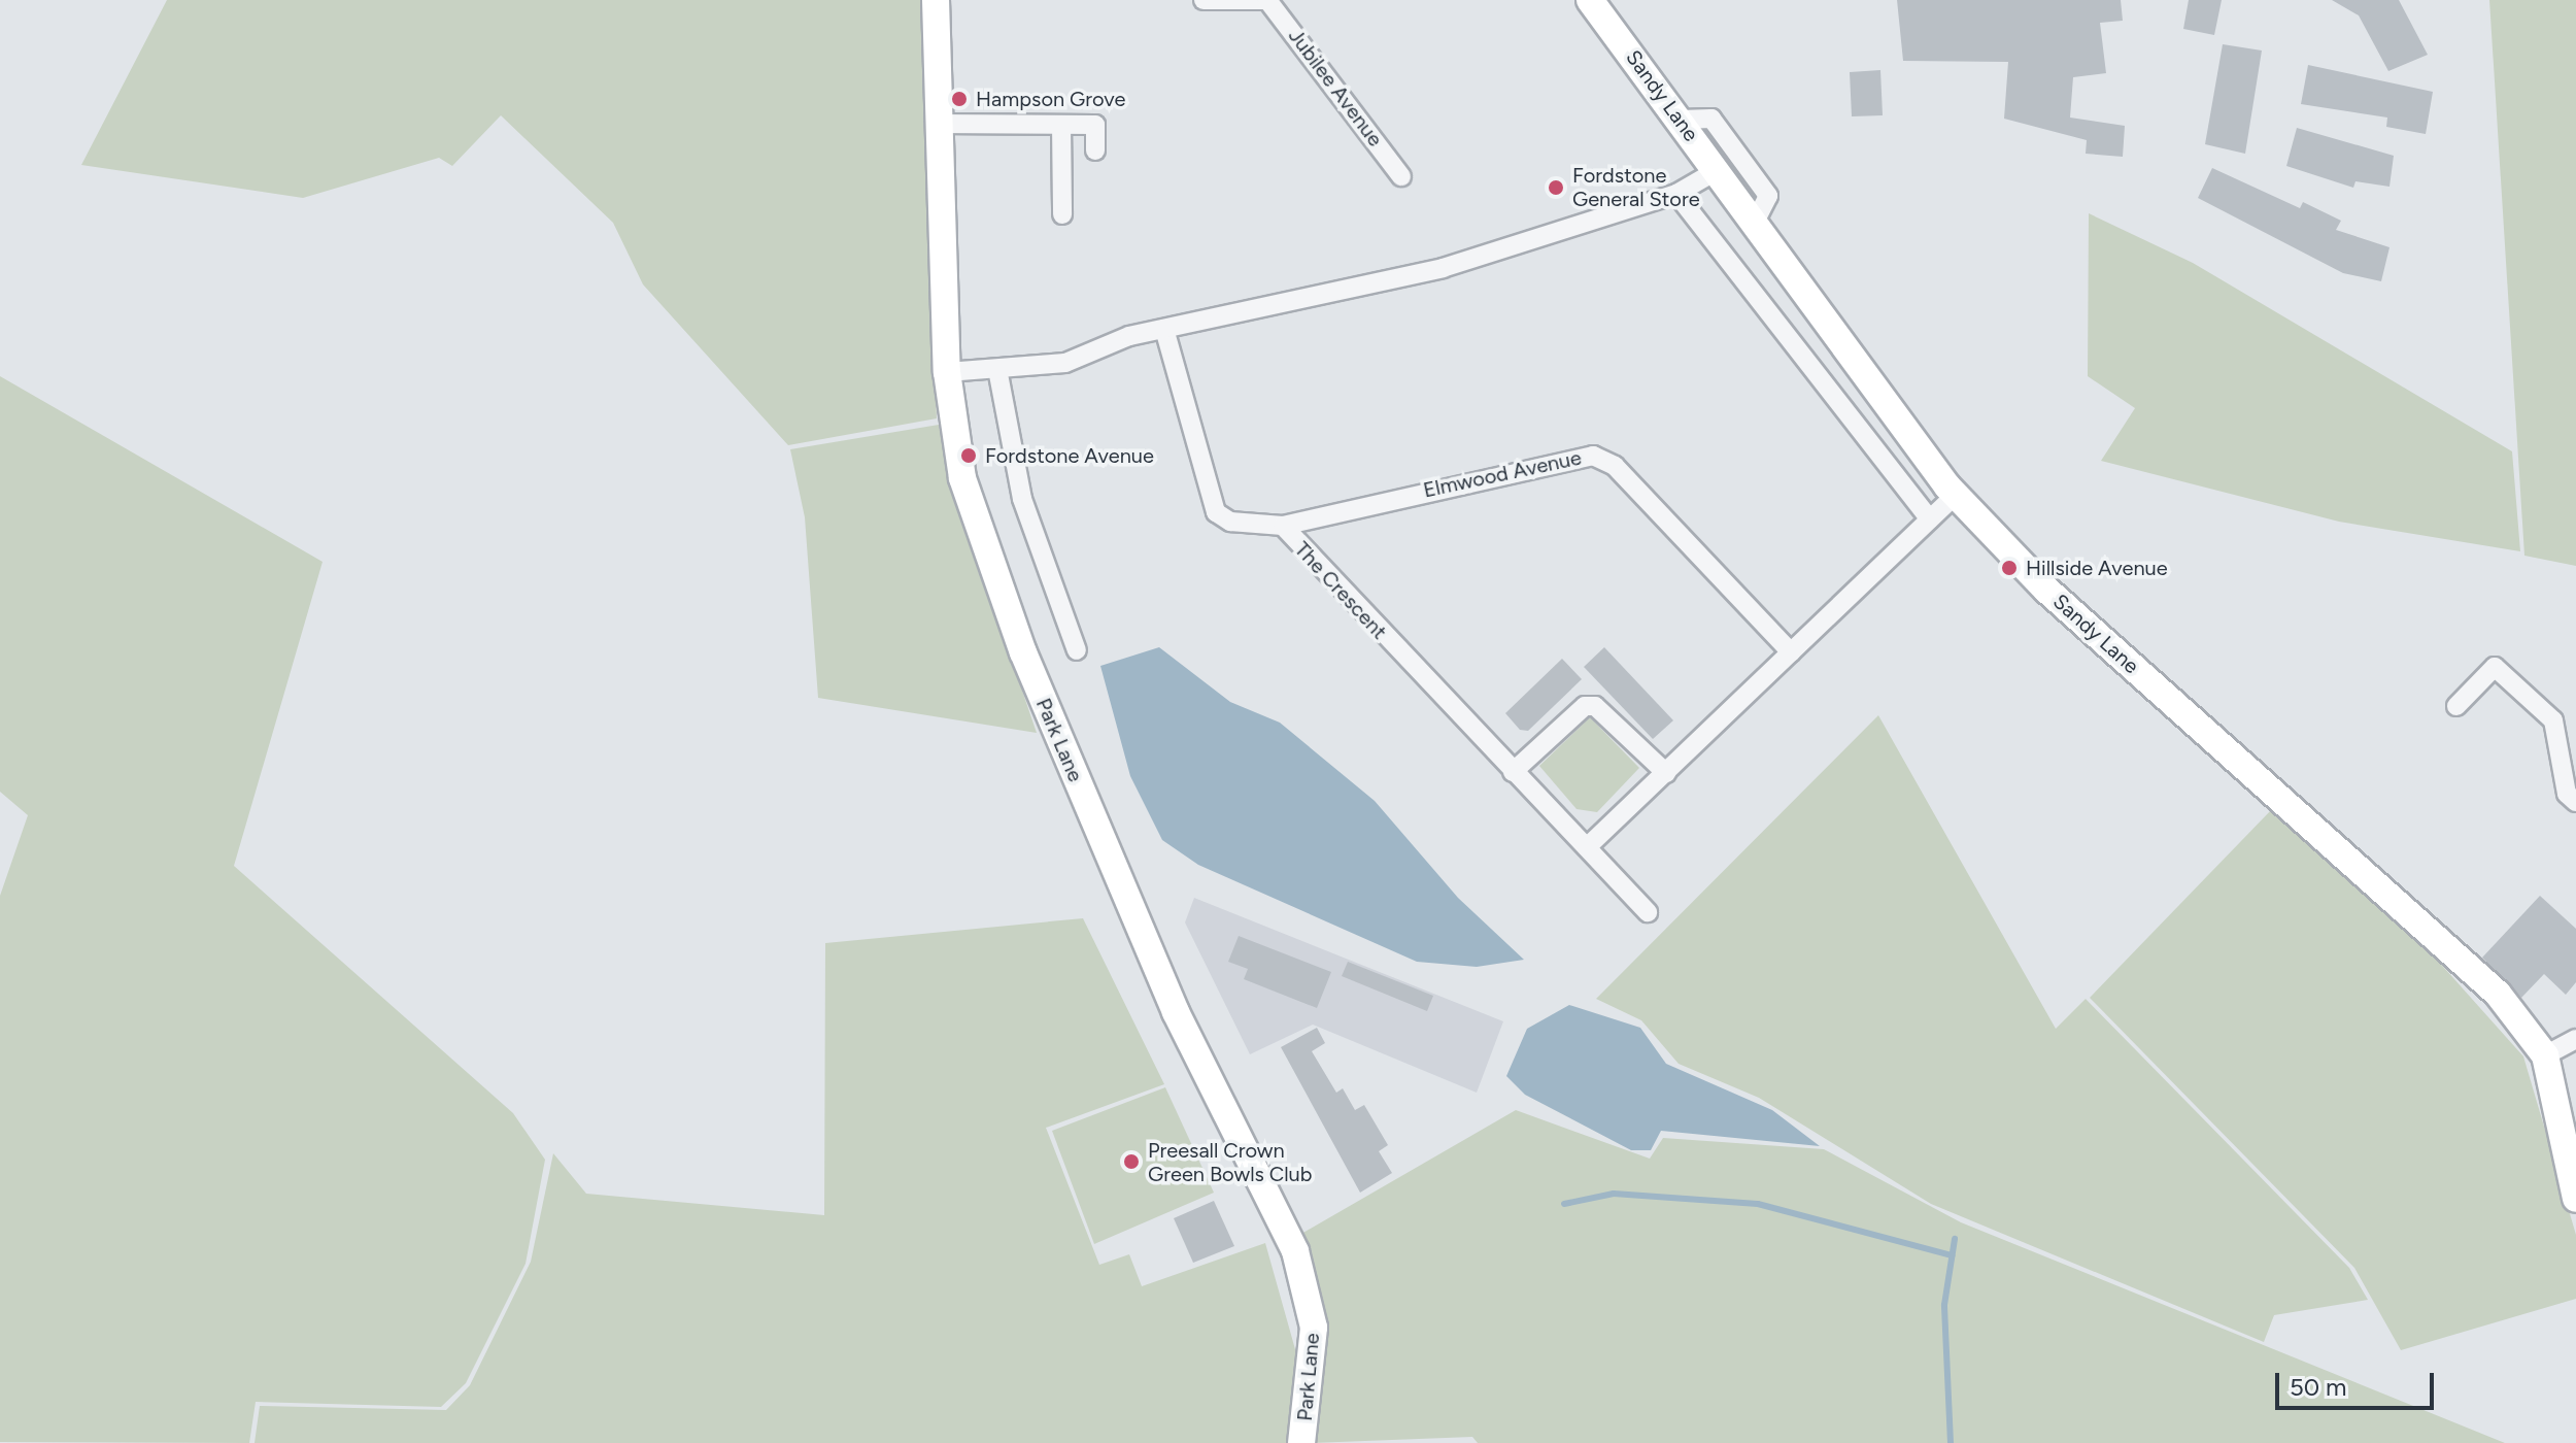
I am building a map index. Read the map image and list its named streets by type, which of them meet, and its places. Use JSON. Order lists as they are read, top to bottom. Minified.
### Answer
{"streets":{"main road":["Sandy Lane","Park Lane"],"street":["Jubilee Avenue","Elmwood Avenue","The Crescent"]},"crossings":[["Elmwood Avenue","The Crescent"]],"places":["Hampson Grove","Fordstone General Store","Fordstone Avenue","Hillside Avenue","Preesall Crown Green Bowls Club"],"scale_bar":"50 m"}
